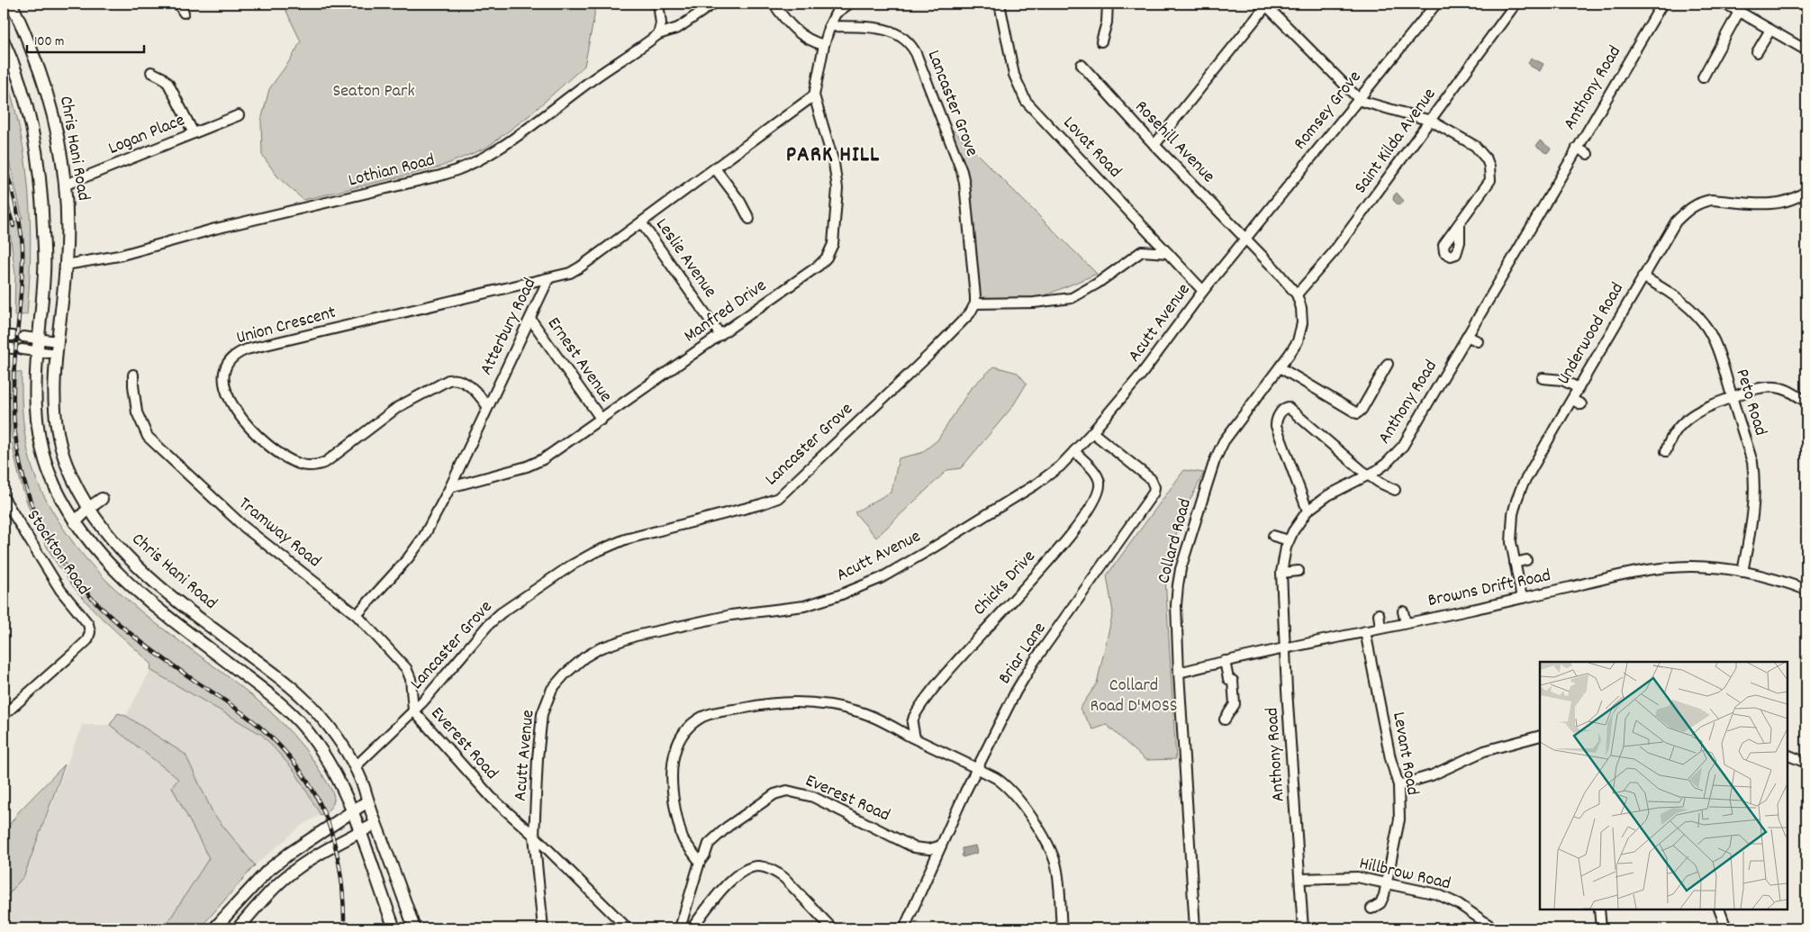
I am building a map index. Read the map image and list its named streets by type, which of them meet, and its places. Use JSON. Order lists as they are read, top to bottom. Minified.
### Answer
{"streets":{"main road":["Chris Hani Road"],"street":["Anthony Road","Lancaster Grove","Romsey Grove","Logan Place","Saint Kilda Avenue","Rosehill Avenue","Lovat Road","Lothian Road","Leslie Avenue","Manfred Drive","Acutt Avenue","Union Crescent","Atterbury Road","Underwood Road","Ernest Avenue","Peto Road","Tramway Road","Collard Road","Stockton Road","Chicks Drive","Browns Drift Road","Briar Lane","Everest Road","Levant Road","Hillbrow Road"]},"crossings":[["Anthony Road","Browns Drift Road"],["Anthony Road","Hillbrow Road"],["Lancaster Grove","Chris Hani Road"],["Lancaster Grove","Tramway Road"],["Lancaster Grove","Everest Road"],["Romsey Grove","Rosehill Avenue"],["Romsey Grove","Acutt Avenue"],["Romsey Grove","Collard Road"],["Logan Place","Chris Hani Road"],["Saint Kilda Avenue","Collard Road"],["Rosehill Avenue","Acutt Avenue"],["Rosehill Avenue","Collard Road"],["Lovat Road","Acutt Avenue"],["Chris Hani Road","Lothian Road"],["Leslie Avenue","Manfred Drive"],["Leslie Avenue","Atterbury Road"],["Manfred Drive","Atterbury Road"],["Manfred Drive","Ernest Avenue"],["Acutt Avenue","Collard Road"],["Acutt Avenue","Chicks Drive"],["Acutt Avenue","Briar Lane"],["Acutt Avenue","Everest Road"],["Union Crescent","Atterbury Road"],["Atterbury Road","Ernest Avenue"],["Atterbury Road","Tramway Road"],["Underwood Road","Peto Road"],["Underwood Road","Browns Drift Road"],["Peto Road","Browns Drift Road"],["Tramway Road","Everest Road"],["Collard Road","Browns Drift Road"],["Browns Drift Road","Levant Road"],["Briar Lane","Everest Road"],["Levant Road","Hillbrow Road"]],"districts":["PARK HILL"],"parks":["Seaton Park","Collard Road D'MOSS"],"scale_bar":"100 m"}
